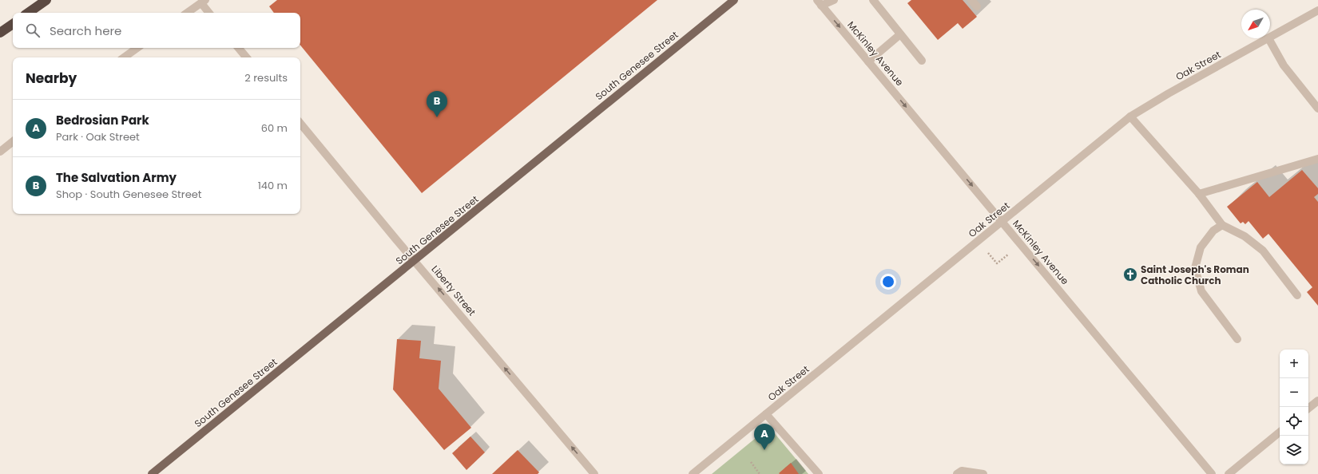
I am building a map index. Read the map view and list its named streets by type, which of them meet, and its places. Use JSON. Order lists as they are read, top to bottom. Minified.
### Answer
{"streets":{"main road":["South Genesee Street"],"street":["McKinley Avenue","Oak Street","Liberty Street"]},"crossings":[["McKinley Avenue","Oak Street"],["South Genesee Street","Liberty Street"]],"one_way":["McKinley Avenue","Liberty Street"],"places":{"church":["Saint Joseph's Roman Catholic Church"]},"north":"bottom left","page":{"search":"Search here","heading":["Nearby","2 results"],"pins":["B","A"],"list":[{"mark":"A","name":"Bedrosian Park","note":"Park · Oak Street","value":"60 m"},{"mark":"B","name":"The Salvation Army","note":"Shop · South Genesee Street","value":"140 m"}],"map_buttons":["+","−"]}}
